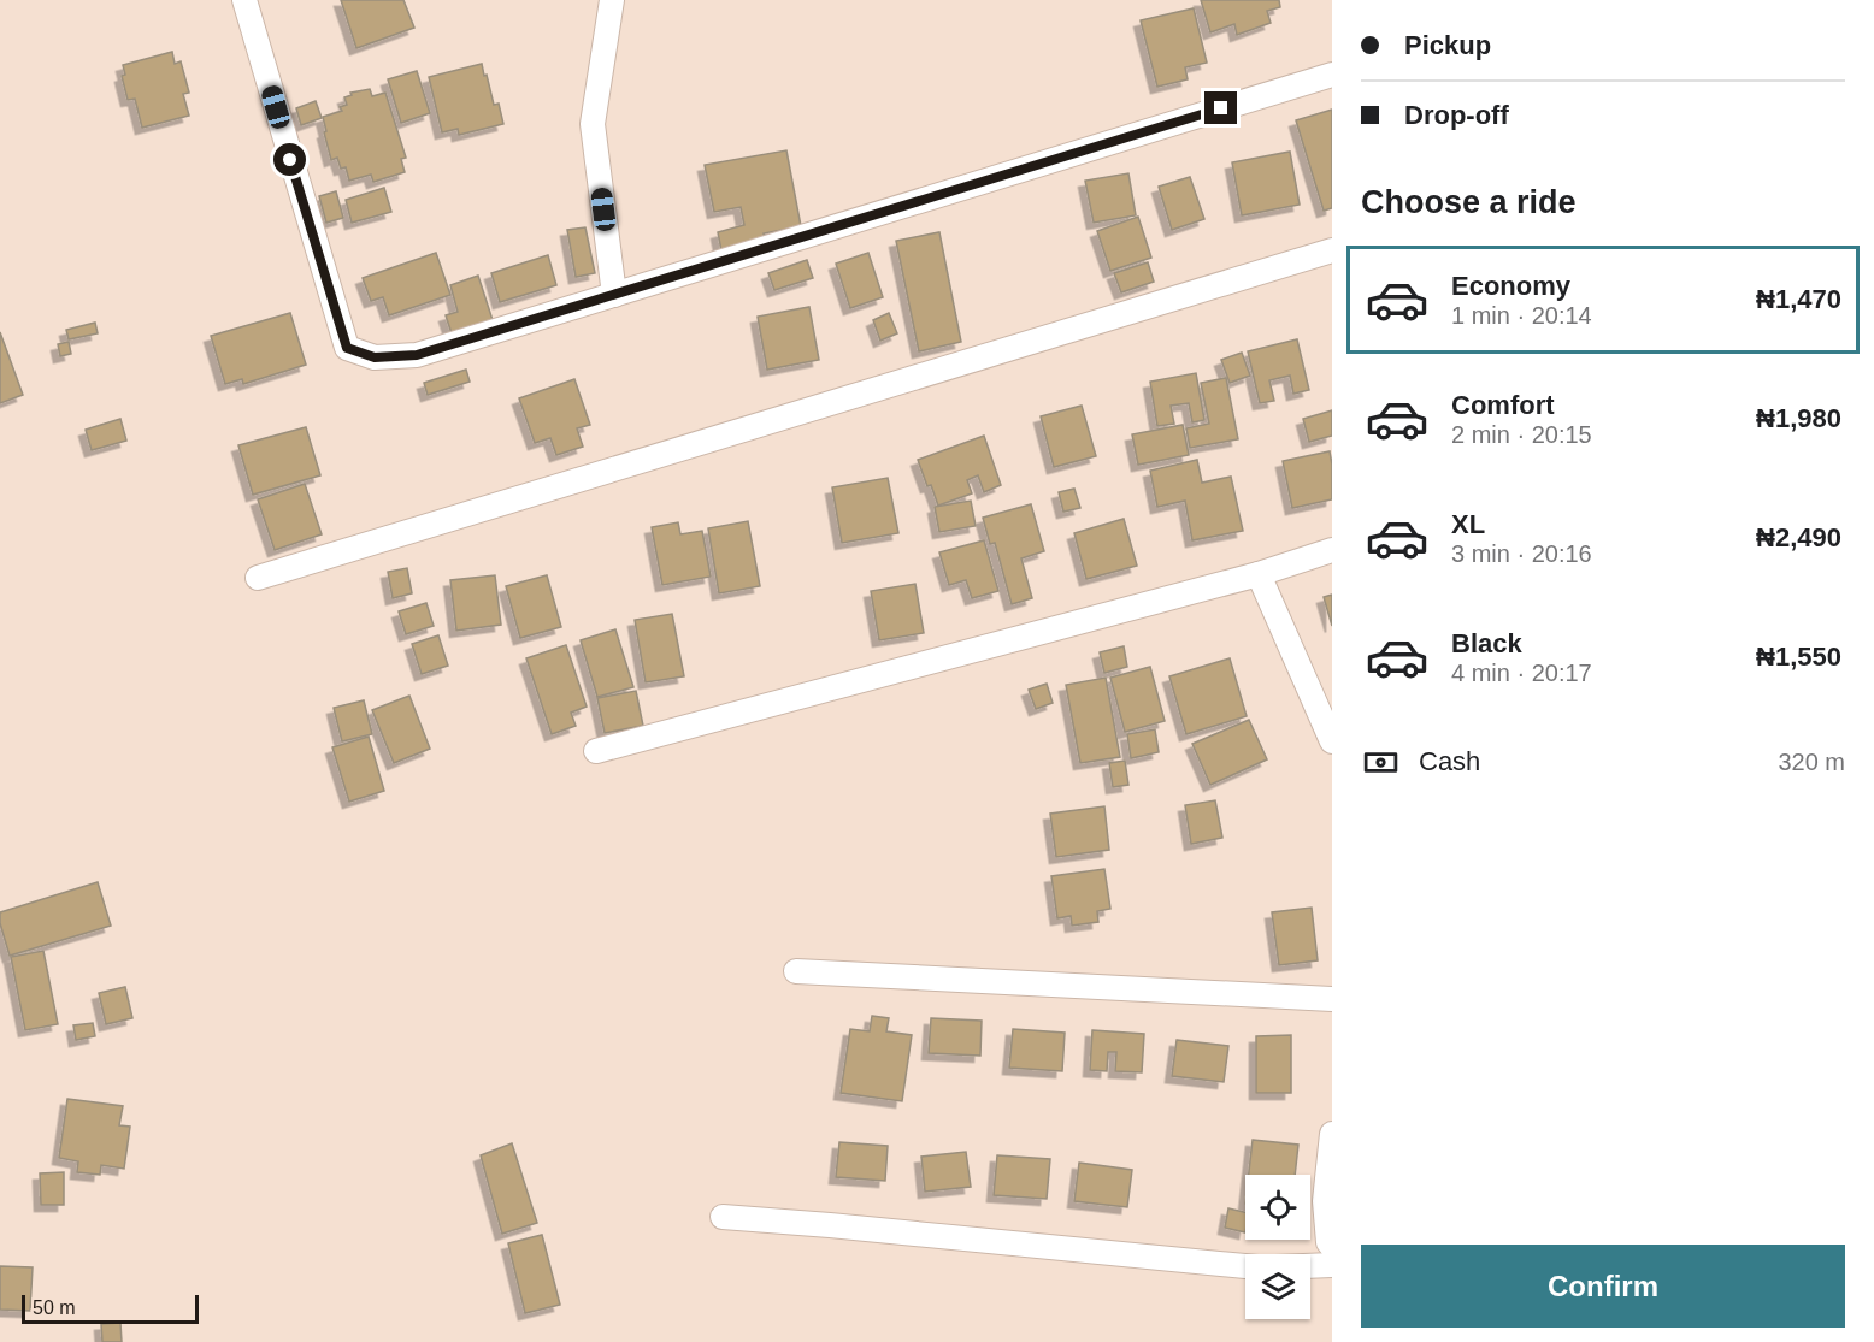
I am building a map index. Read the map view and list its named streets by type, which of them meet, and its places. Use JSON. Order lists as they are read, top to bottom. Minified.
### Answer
{"scale_bar":"50 m","page":{"banner":["Pickup","Drop-off"],"heading":"Choose a ride","list":[{"name":"Economy","note":"1 min · 20:14","value":"₦1,470"},{"name":"Comfort","note":"2 min · 20:15","value":"₦1,980"},{"name":"XL","note":"3 min · 20:16","value":"₦2,490"},{"name":"Black","note":"4 min · 20:17","value":"₦1,550"}],"pay":["Cash","320 m"],"buttons":"Confirm","scale":"50 m"}}
